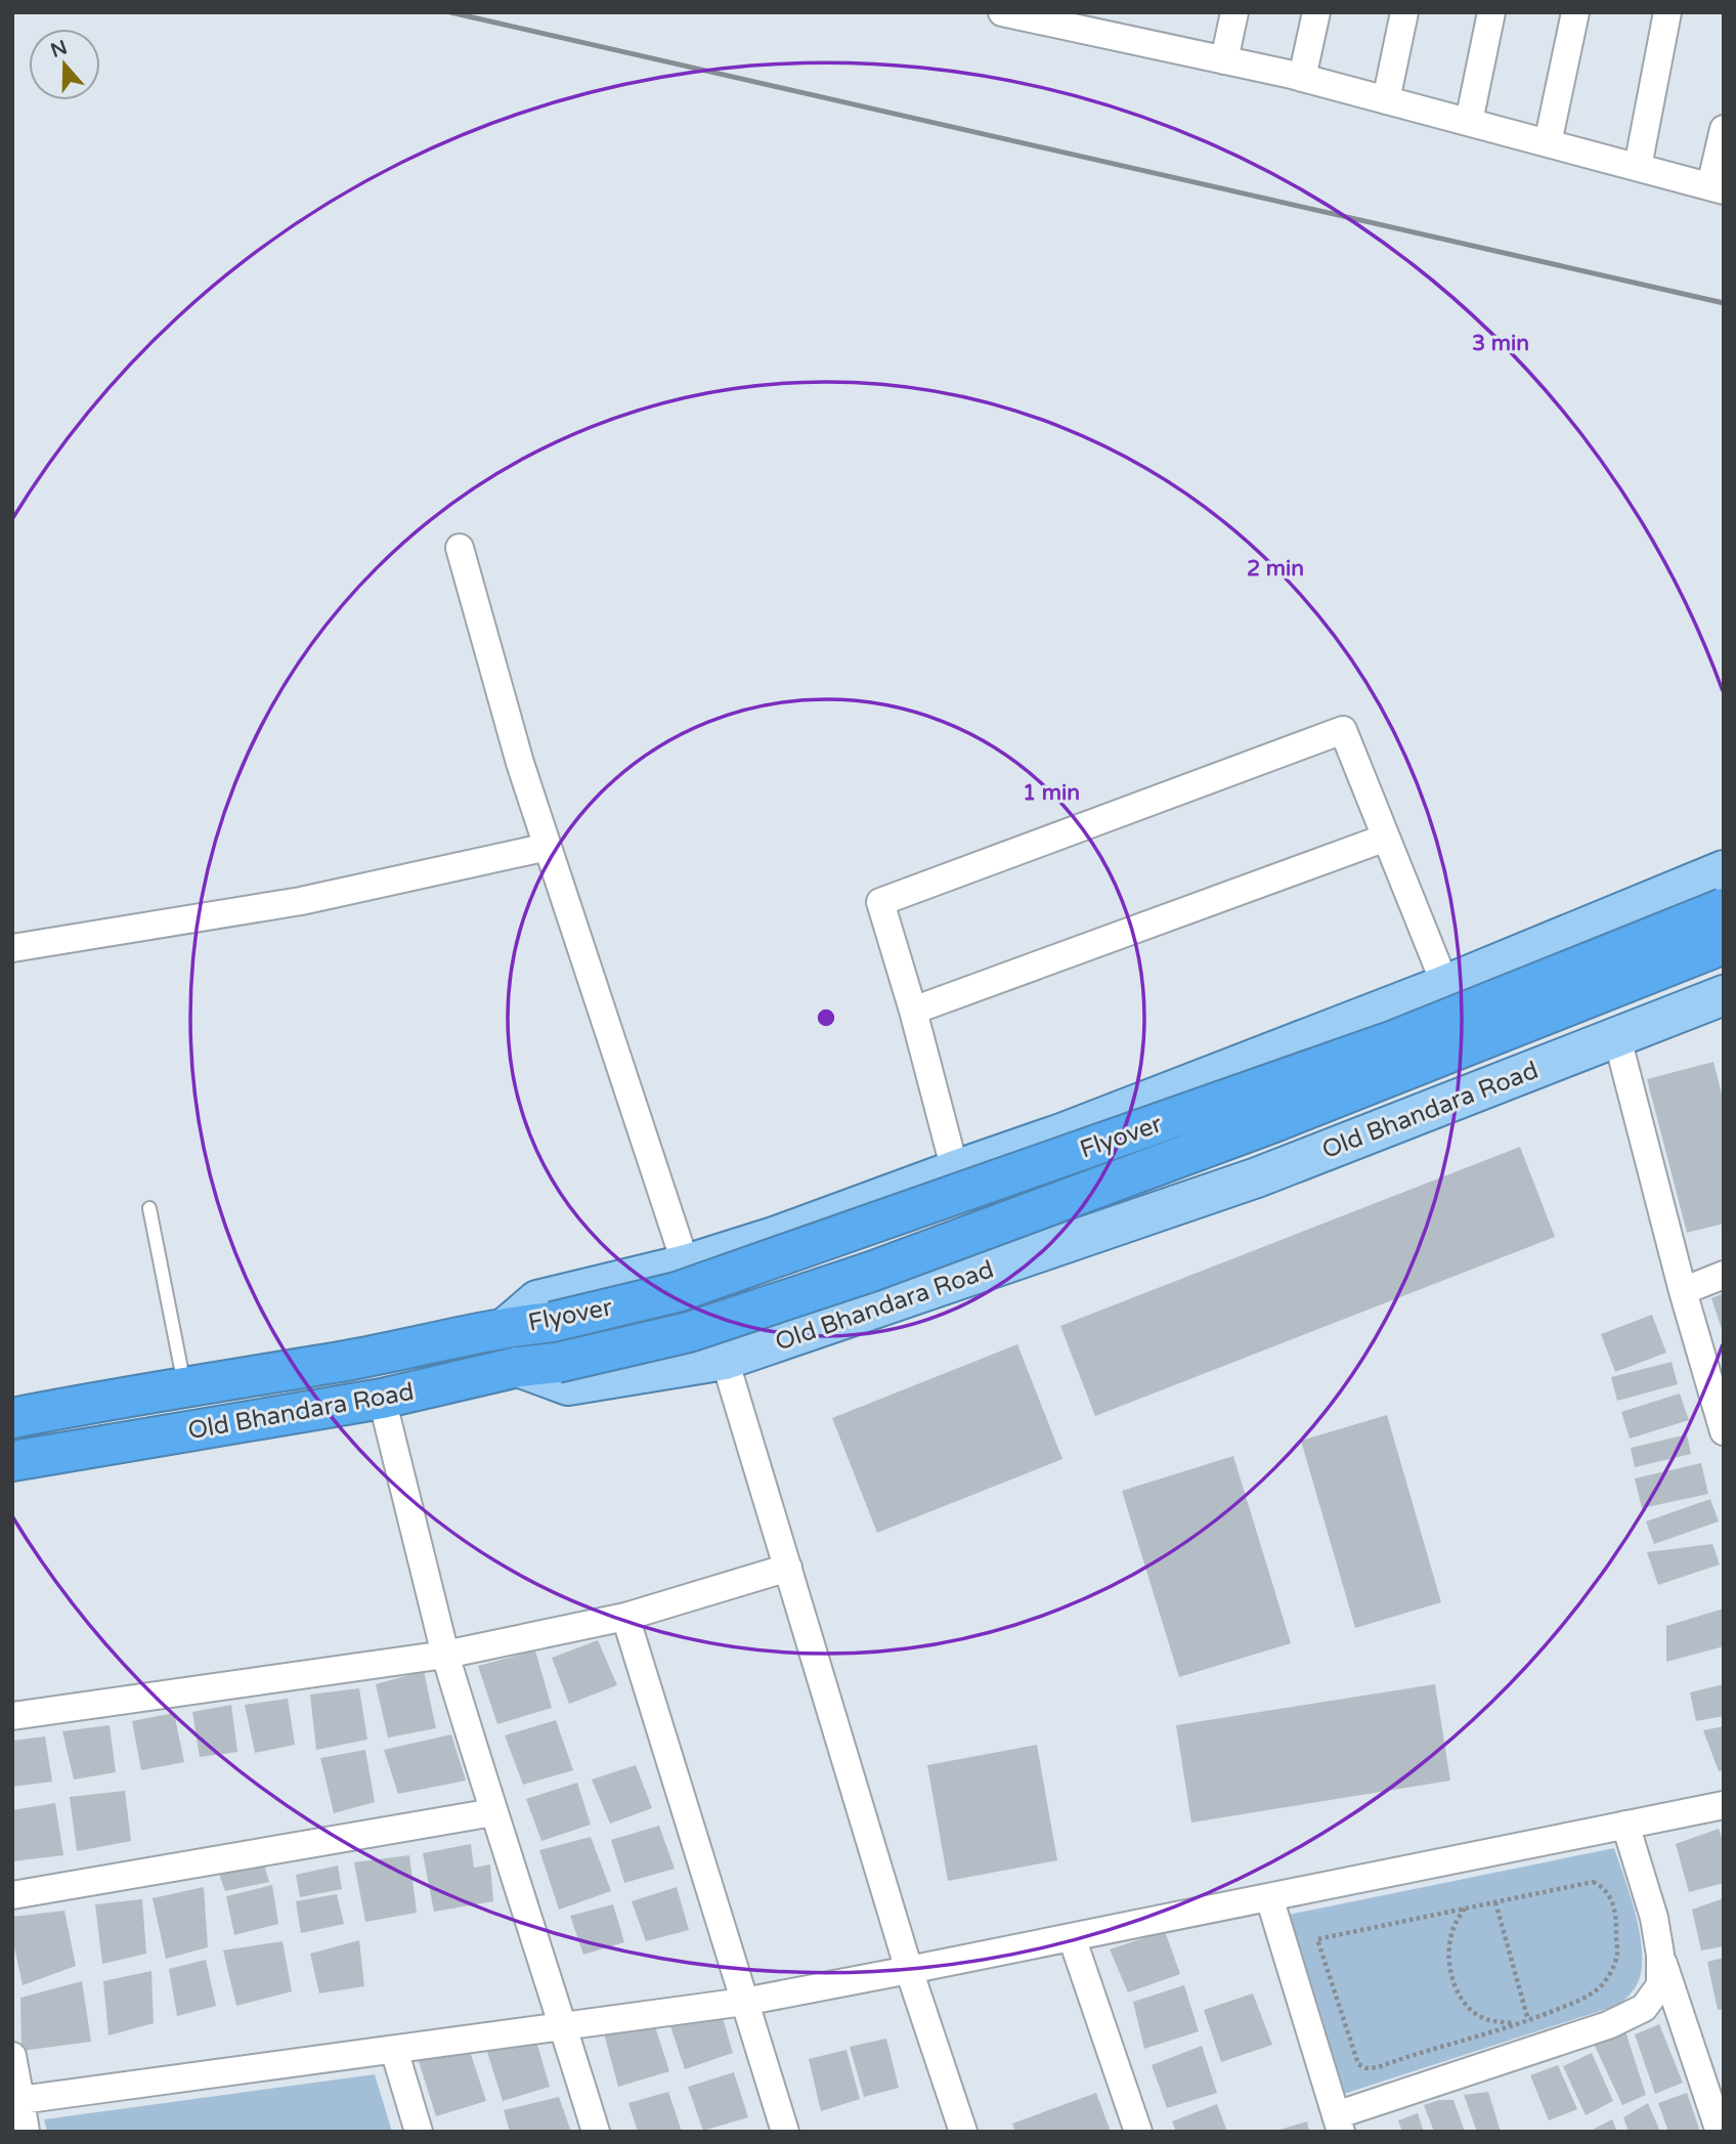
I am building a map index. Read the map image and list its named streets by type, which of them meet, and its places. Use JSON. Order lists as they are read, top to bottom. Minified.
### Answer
{"streets":{"highway":["Old Bhandara Road","Flyover"]},"crossings":[["Old Bhandara Road","Flyover"]],"north":"top","rings":["3 min","2 min","1 min"]}
